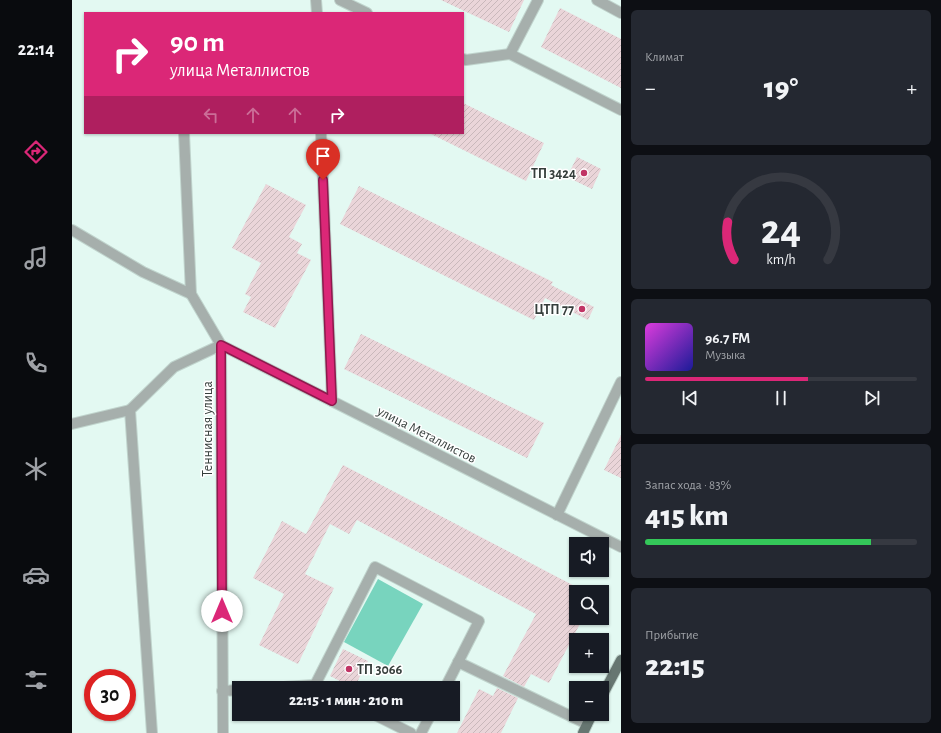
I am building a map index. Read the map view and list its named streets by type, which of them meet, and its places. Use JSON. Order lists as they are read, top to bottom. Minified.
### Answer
{"streets":{"street":["Теннисная улица","улица Металлистов"]},"crossings":[["Теннисная улица","улица Металлистов"]],"places":["ТП 3424","ЦТП 77","ТП 3066"],"page":{"tabs":"22:14","tile":["Климат",["Запас хода · 83%","415 km"],["Прибытие","22:15"]],"turn":["90 m","улица Металлистов"],"heat":["−","19°","+"],"song":["96.7 FM","Музыка"],"map_buttons":["+","−"],"limit":"30","trip":"22:15 · 1 мин · 210 m","gauge":["24","km/h"]}}
